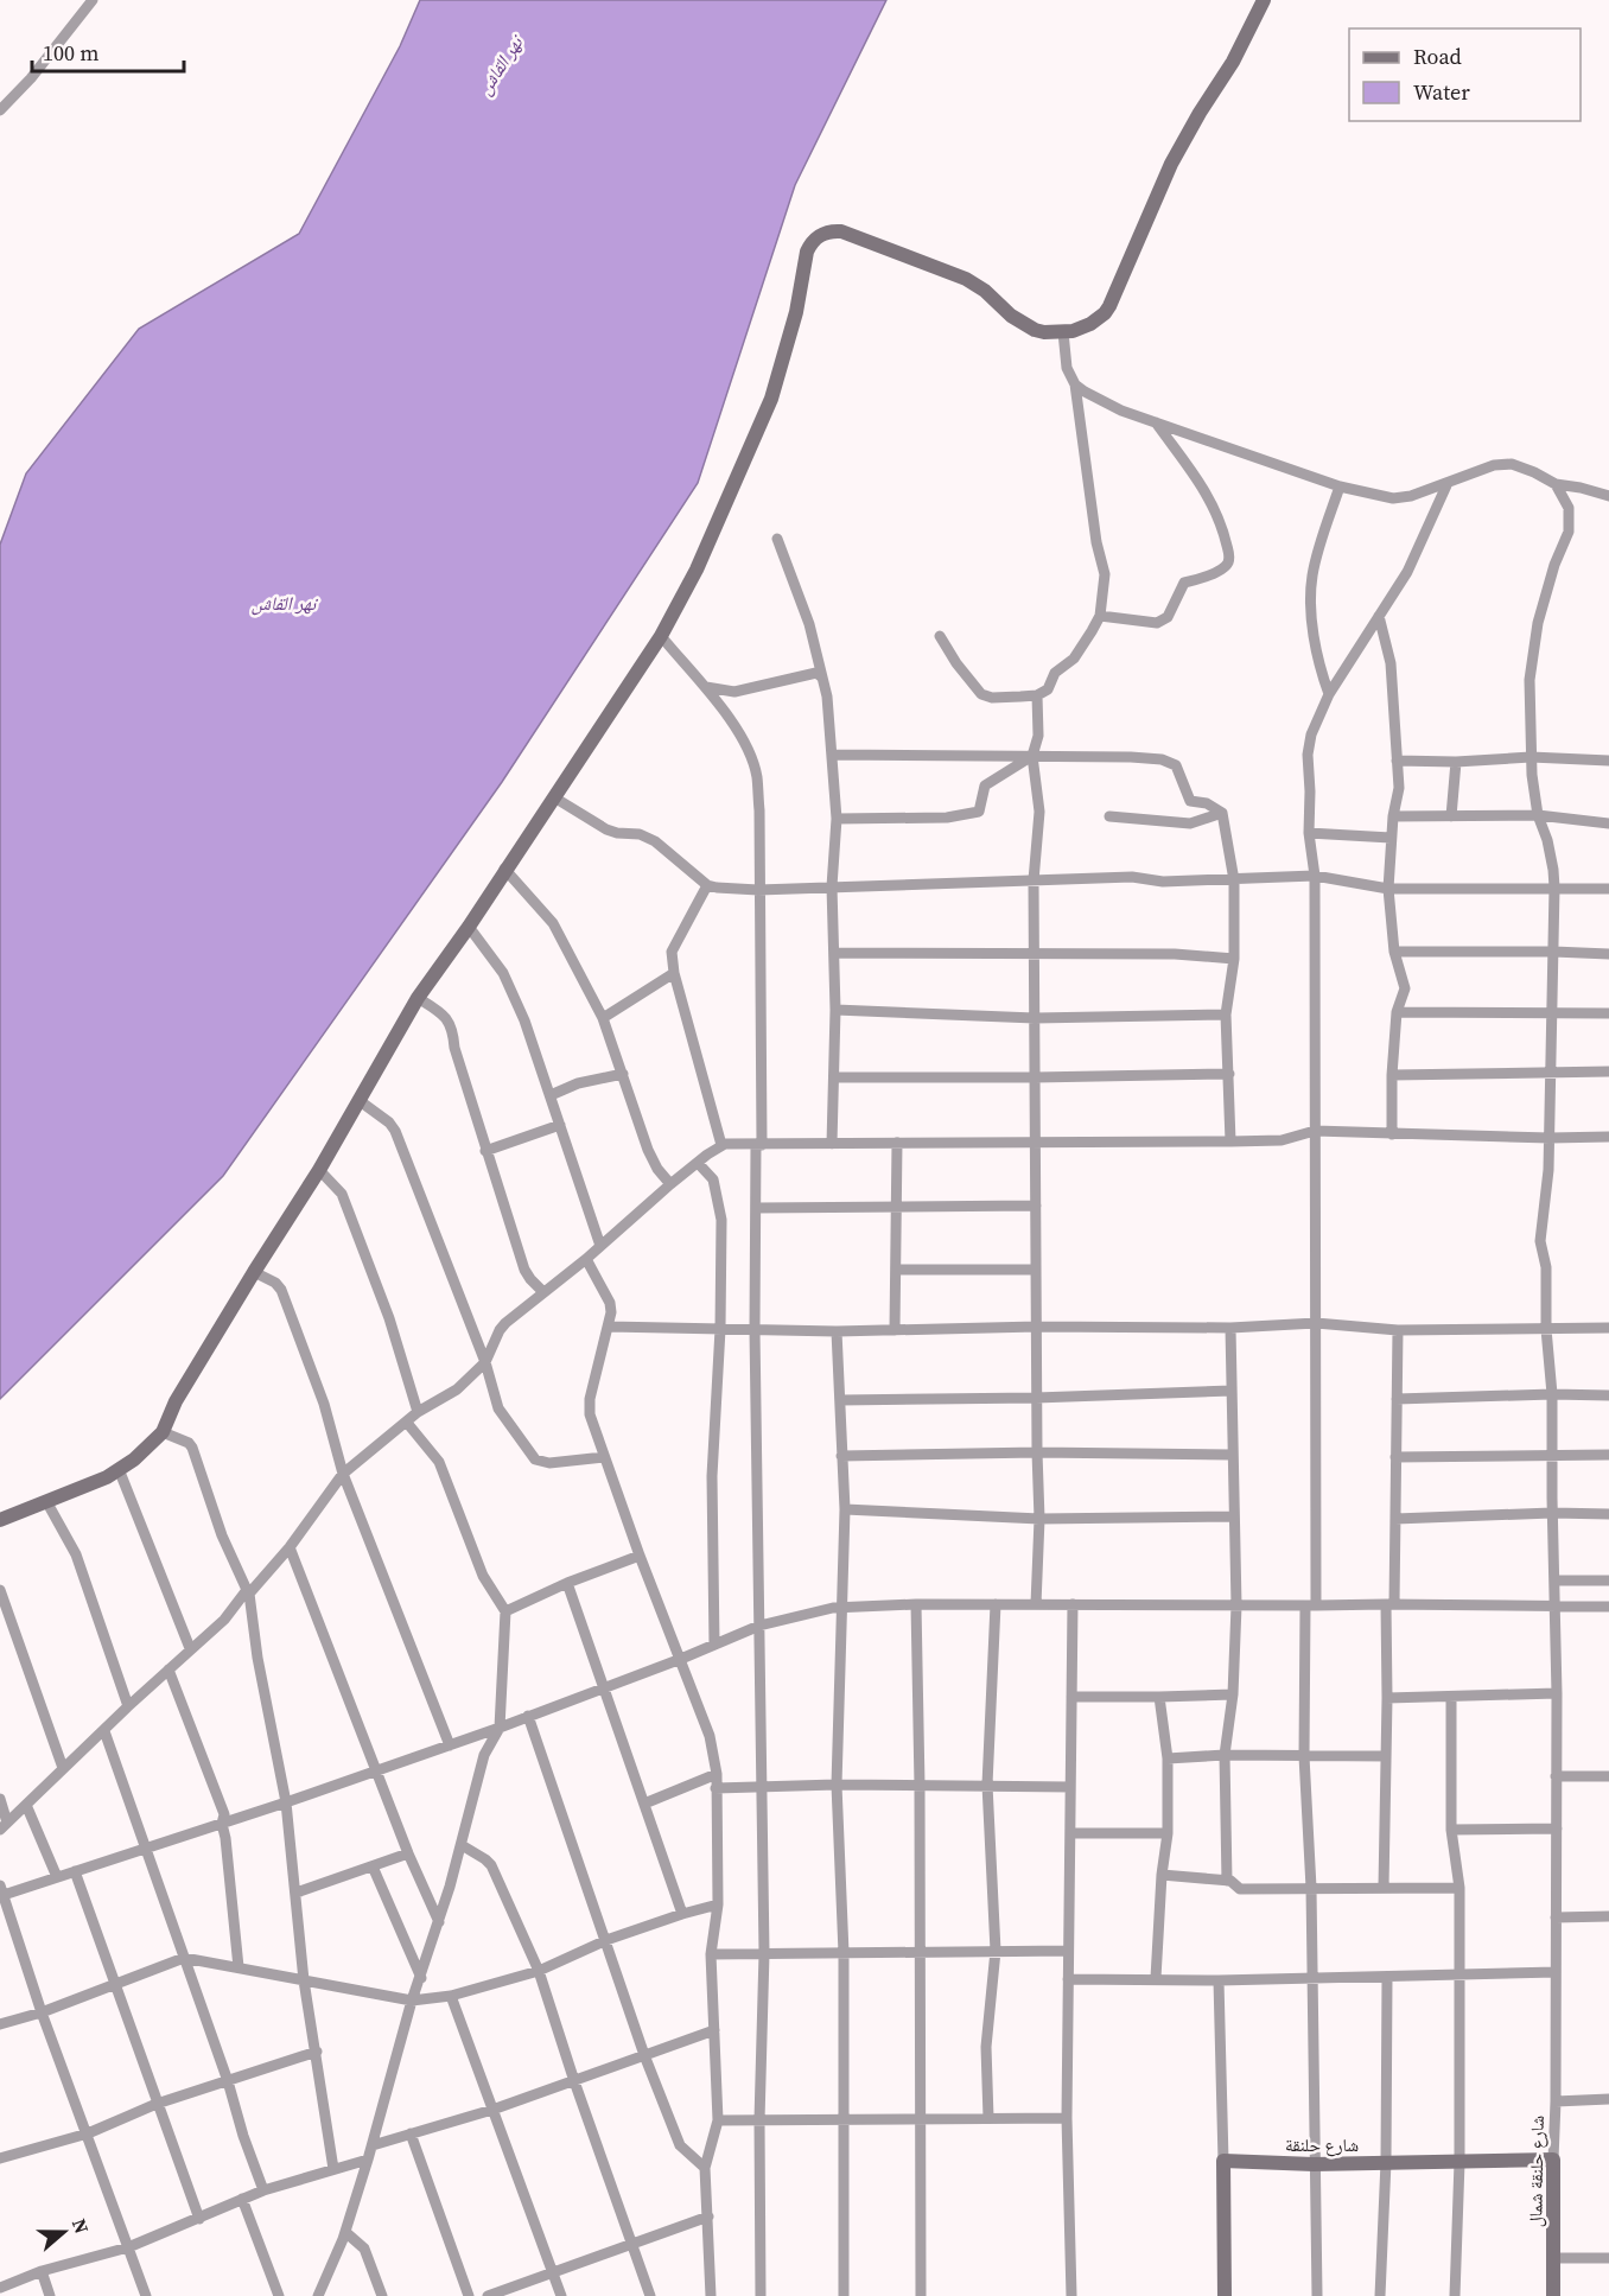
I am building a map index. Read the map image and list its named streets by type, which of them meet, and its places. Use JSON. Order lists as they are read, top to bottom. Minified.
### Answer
{"streets":{"main road":["شارع حلنقة","شارع حلنقة شمال"]},"crossings":[["شارع حلنقة","شارع حلنقة شمال"]],"water":["نهر القاش"],"legend":["Road","Water"],"scale_bar":"100 m","north":"right"}
